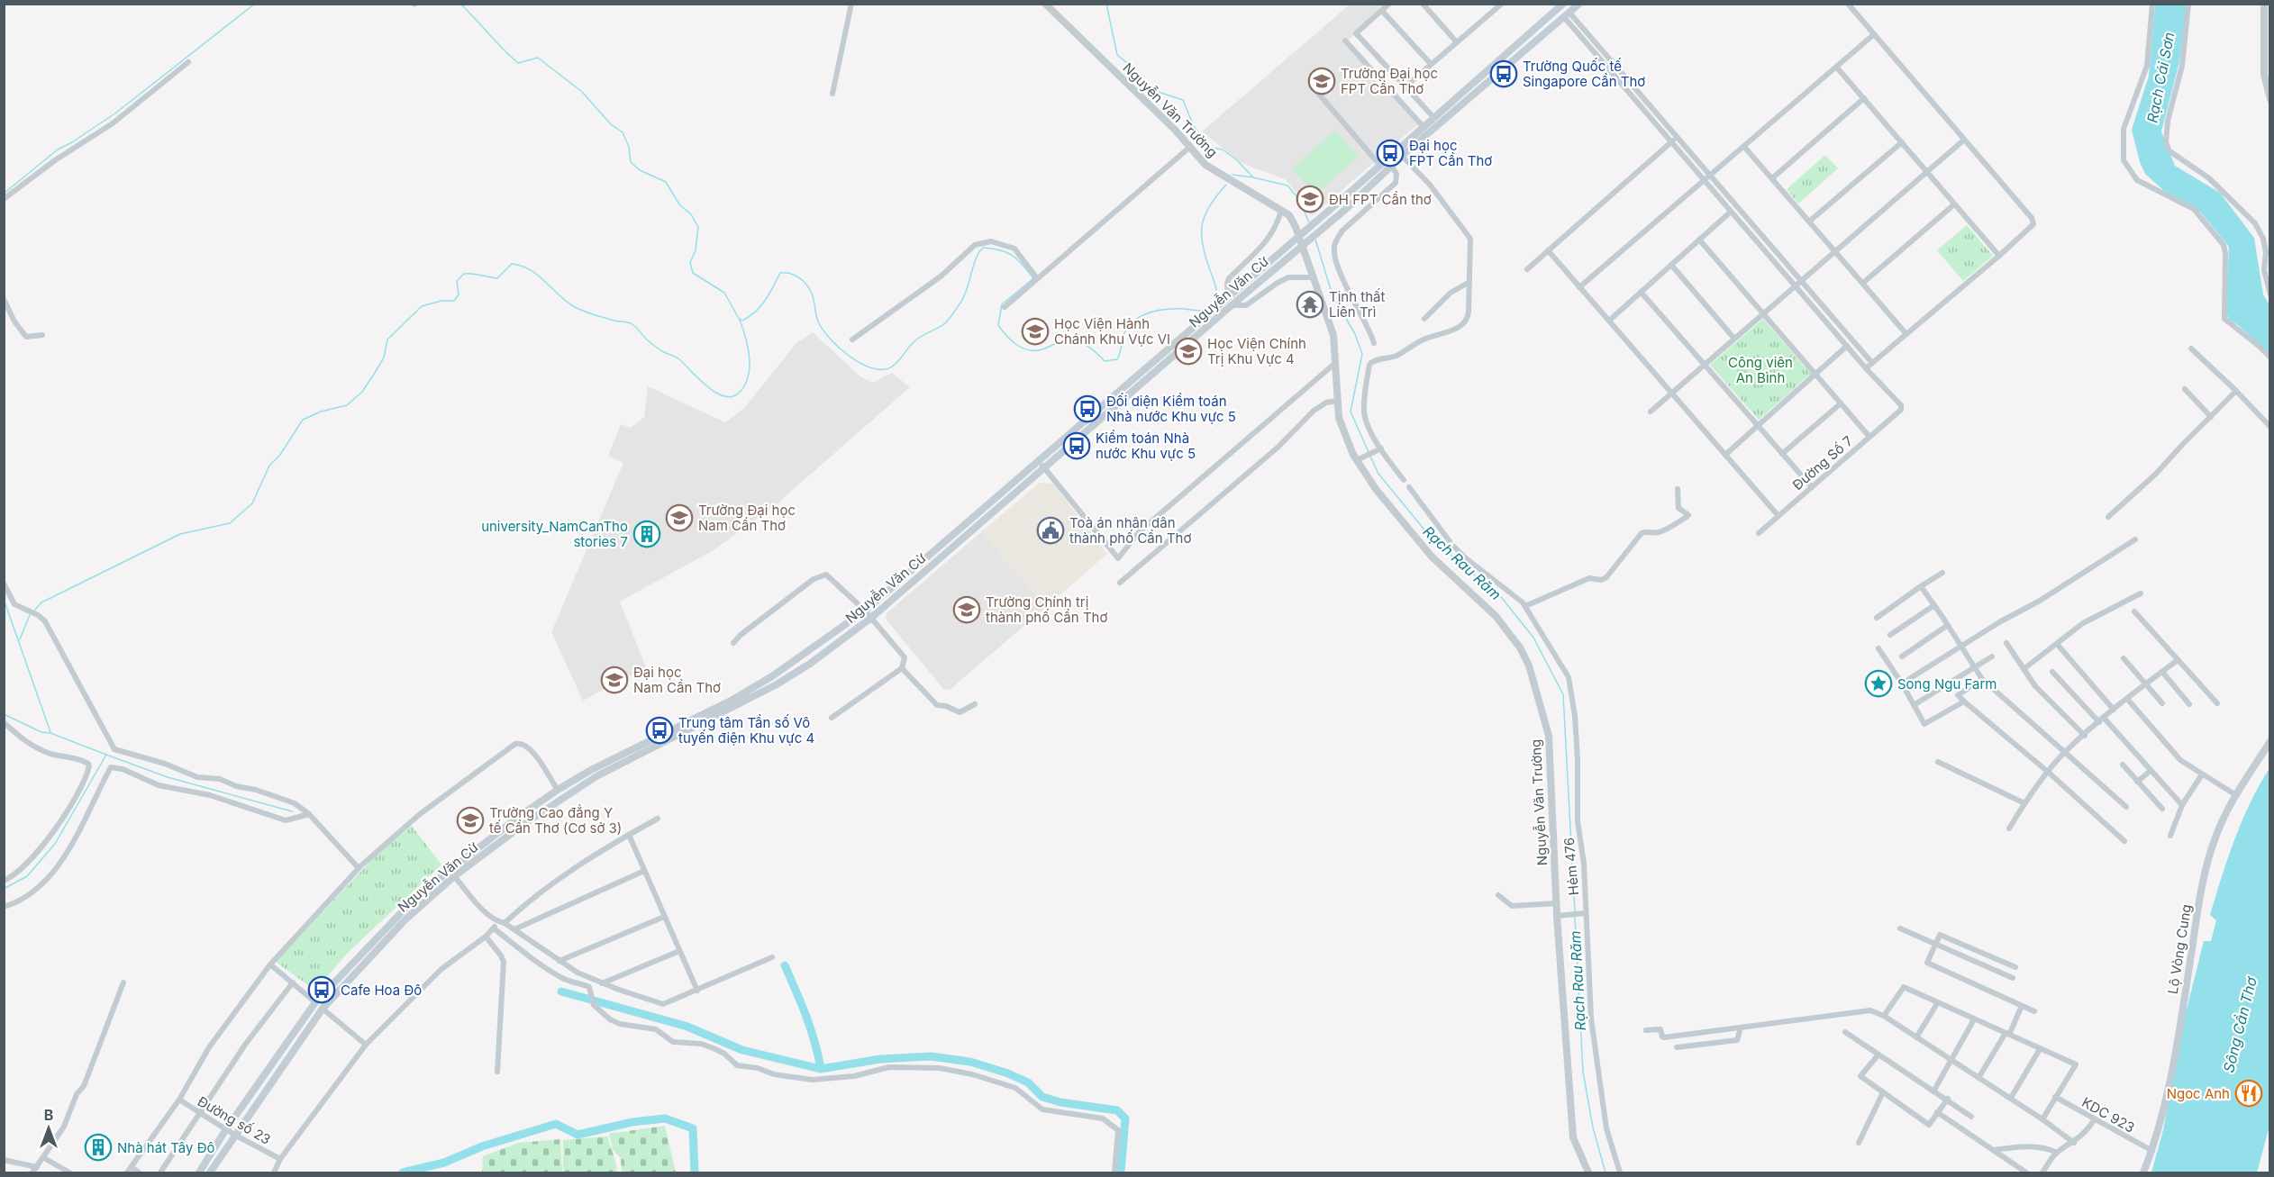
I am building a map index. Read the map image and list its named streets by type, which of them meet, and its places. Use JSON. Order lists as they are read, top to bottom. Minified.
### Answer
{"streets":{"main road":["Nguyễn Văn Cừ","Lộ Vòng Cung"],"street":["Nguyễn Văn Trường","Đường Số 7","Hẻm 476","KDC 923","Đường số 23"]},"crossings":[["Nguyễn Văn Cừ","Đường số 23"],["Lộ Vòng Cung","KDC 923"]],"water":["Rạch Cái Sơn","Rạch Rau Răm","Sông Cần Thơ"],"parks":["Công viên An Bình"],"places":{"bus stop":["Trường Quốc tế Singapore Cần Thơ","Đại học FPT Cần Thơ","Đối diện Kiểm toán Nhà nước Khu vực 5","Kiểm toán Nhà nước Khu vực 5","Trung tâm Tần số Vô tuyến điện Khu vực 4","Cafe Hoa Đô"],"school or university":["Trường Đại học FPT Cần Thơ","ĐH FPT Cần thơ","Học Viện Hành Chánh Khu Vực VI","Học Viện Chính Trị Khu Vực 4","Trường Đại học Nam Cần Thơ","Trường Chính trị thành phố Cần Thơ","Đại học Nam Cần Thơ","Trường Cao đẳng Y tế Cần Thơ (Cơ sở 3)"],"temple":["Tịnh thất Liên Trì"],"public building":["Toà án nhân dân thành phố Cần Thơ"],"building":["university_NamCanTho stories 7","Nhà hát Tây Đô"],"place":["Song Ngu Farm"],"restaurant":["Ngoc Anh"]},"north":"top"}
